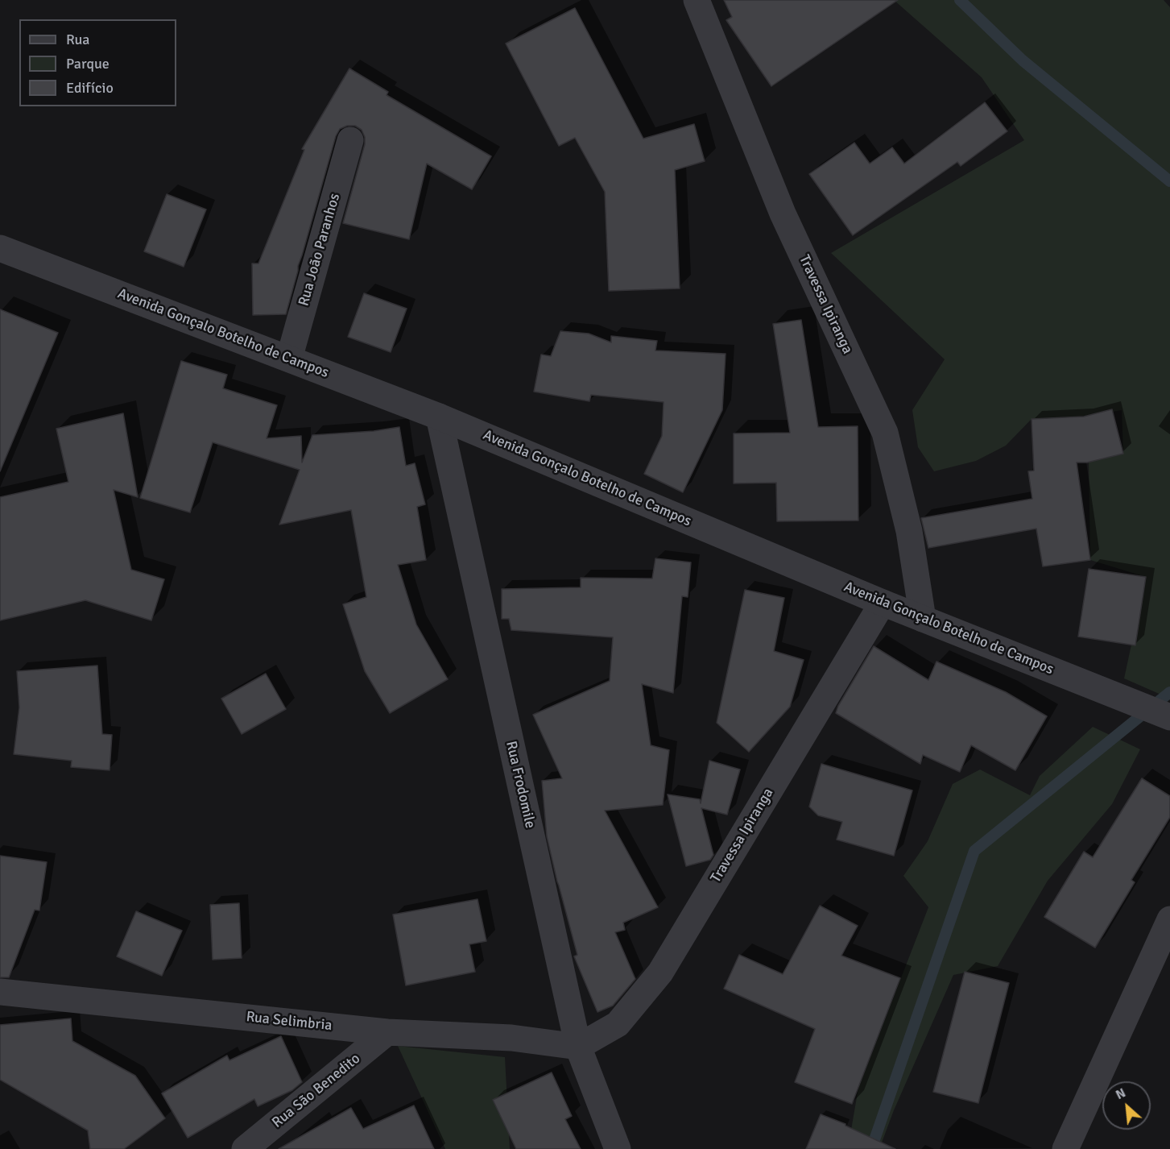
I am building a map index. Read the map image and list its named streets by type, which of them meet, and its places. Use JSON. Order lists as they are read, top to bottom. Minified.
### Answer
{"streets":{"street":["Rua João Paranhos","Travessa Ipiranga","Avenida Gonçalo Botelho de Campos","Rua Frodomile","Rua Selimbria","Rua São Benedito"]},"crossings":[["Rua João Paranhos","Avenida Gonçalo Botelho de Campos"],["Travessa Ipiranga","Avenida Gonçalo Botelho de Campos"],["Travessa Ipiranga","Rua Frodomile"],["Travessa Ipiranga","Rua Selimbria"],["Avenida Gonçalo Botelho de Campos","Rua Frodomile"],["Rua Frodomile","Rua Selimbria"],["Rua Selimbria","Rua São Benedito"]],"legend":["Rua","Parque","Edifício"],"north":"top left"}
